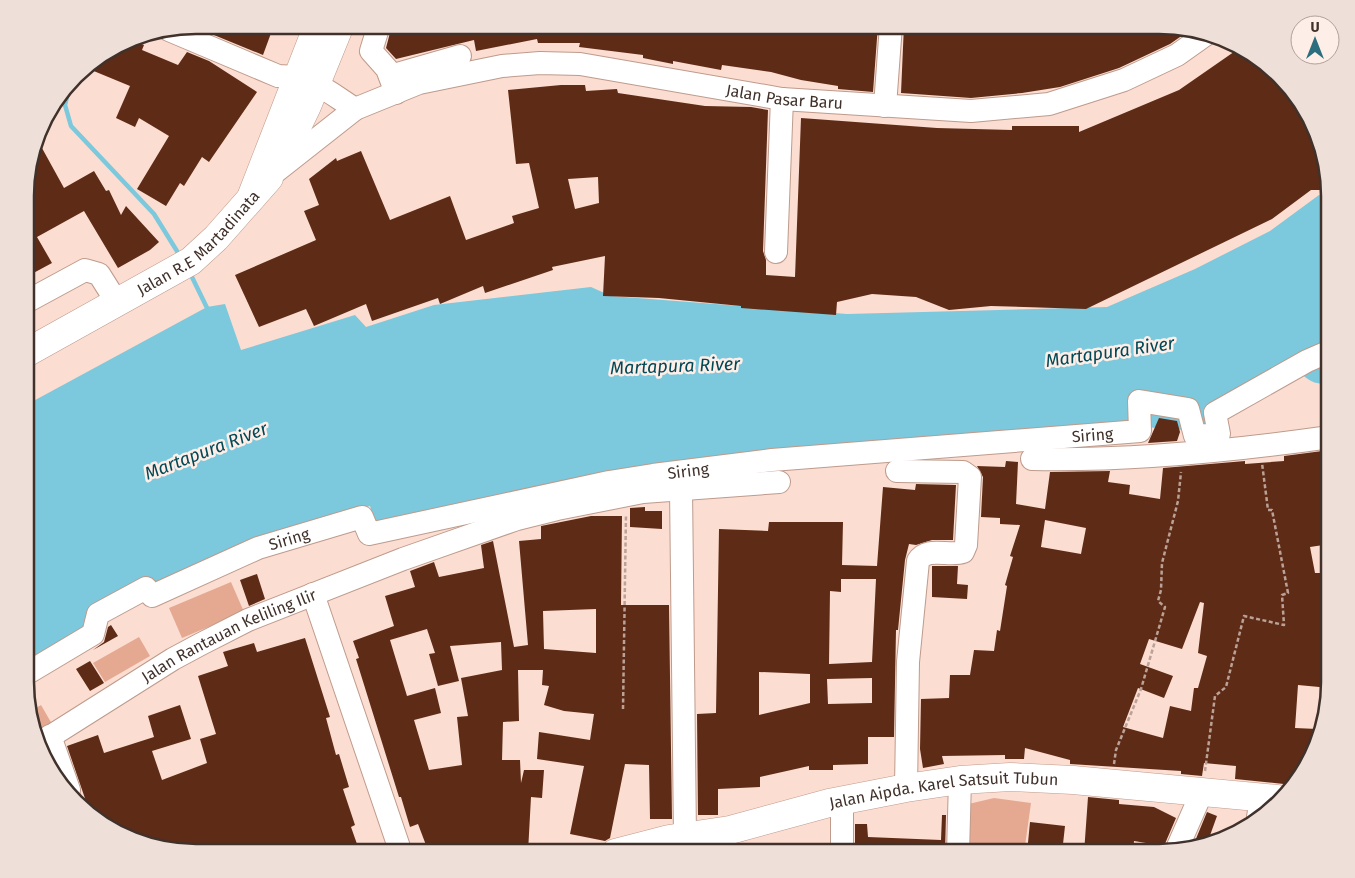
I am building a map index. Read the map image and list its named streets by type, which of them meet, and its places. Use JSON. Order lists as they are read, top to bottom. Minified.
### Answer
{"streets":{"main road":["Jalan R.E Martadinata","Jalan Aipda. Karel Satsuit Tubun"],"street":["Jalan Pasar Baru","Siring","Jalan Rantauan Keliling Ilir"]},"crossings":[["Jalan Pasar Baru","Jalan R.E Martadinata"]],"water":["Martapura River"],"north":"top"}
